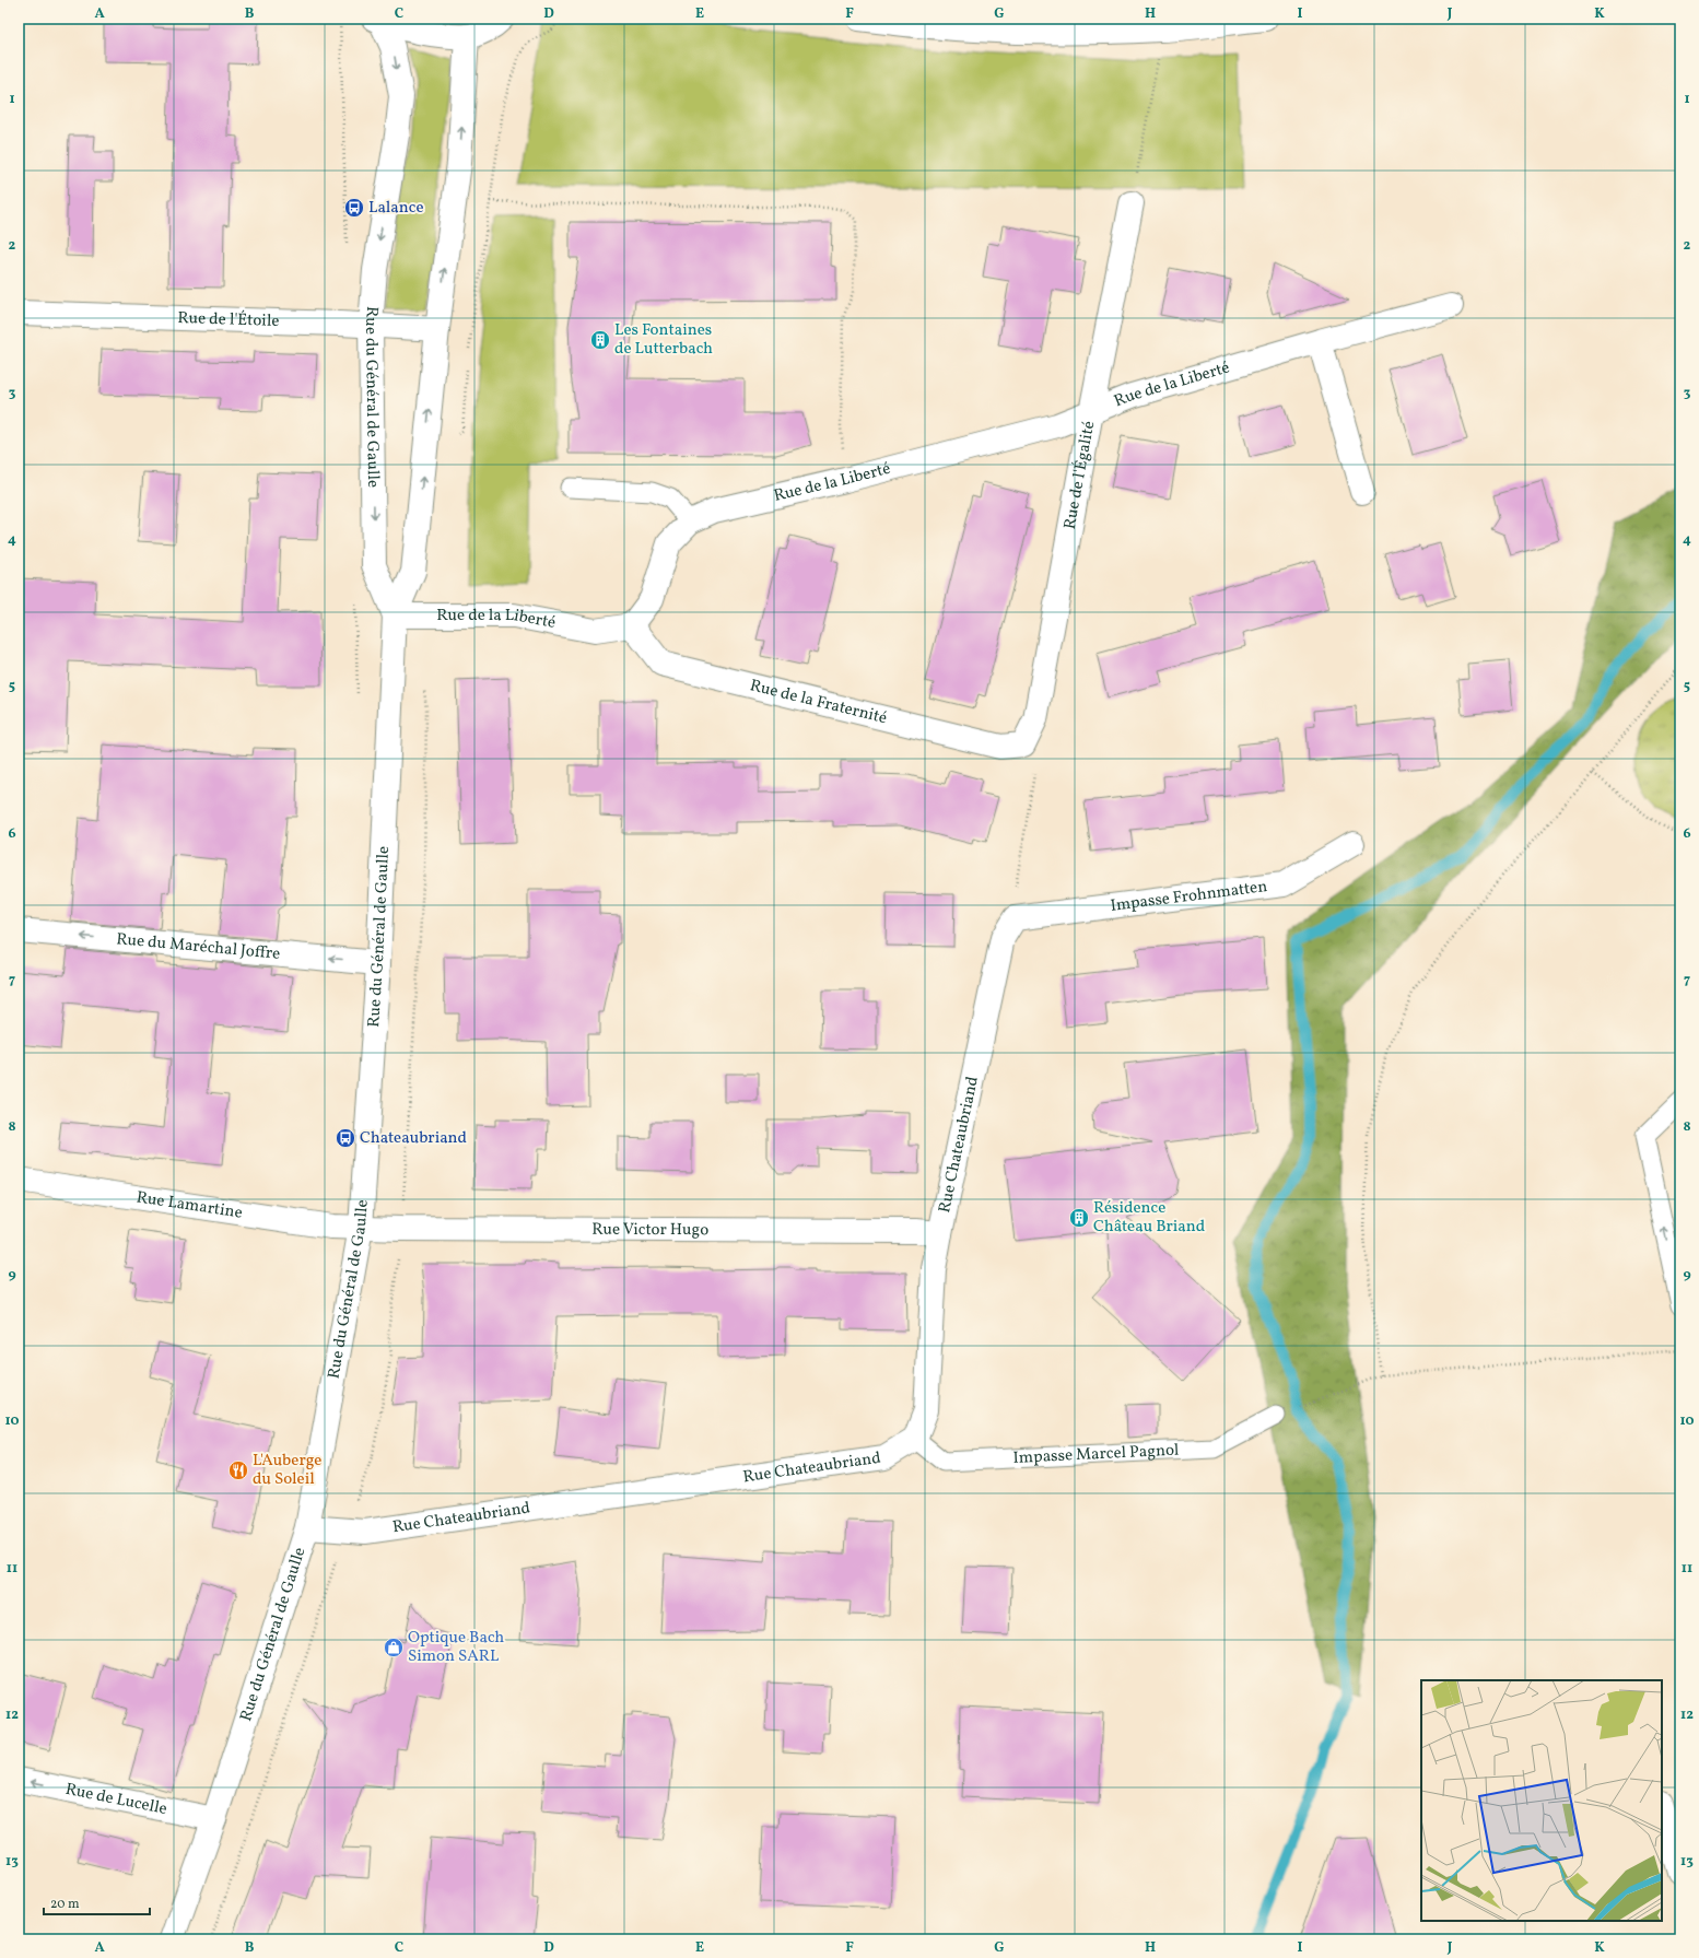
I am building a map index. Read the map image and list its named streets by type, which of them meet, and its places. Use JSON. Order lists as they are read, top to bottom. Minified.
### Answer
{"streets":{"street":["Rue de l'Étoile","Rue de la Liberté","Rue du Général de Gaulle","Rue de l'Égalité","Rue de la Fraternité","Impasse Frohnmatten","Rue du Maréchal Joffre","Rue Chateaubriand","Rue Lamartine","Rue Victor Hugo","Rue de Lucelle"],"lane":["Impasse Marcel Pagnol"]},"crossings":[["Rue de l'Étoile","Rue du Général de Gaulle"],["Rue de la Liberté","Rue du Général de Gaulle"],["Rue de la Liberté","Rue de l'Égalité"],["Rue de la Liberté","Rue de la Fraternité"],["Rue du Général de Gaulle","Rue du Maréchal Joffre"],["Rue du Général de Gaulle","Rue Chateaubriand"],["Rue du Général de Gaulle","Rue Lamartine"],["Rue du Général de Gaulle","Rue Victor Hugo"],["Rue du Général de Gaulle","Rue de Lucelle"],["Rue de l'Égalité","Rue de la Fraternité"],["Impasse Frohnmatten","Rue Chateaubriand"],["Rue Chateaubriand","Rue Victor Hugo"],["Rue Chateaubriand","Impasse Marcel Pagnol"],["Rue Lamartine","Rue Victor Hugo"]],"one_way":["Rue du Maréchal Joffre","Rue de Lucelle"],"places":{"bus stop":["Lalance","Chateaubriand"],"building":["Les Fontaines de Lutterbach","Résidence Château Briand"],"restaurant":["L'Auberge du Soleil"],"shop":["Optique Bach Simon SARL"]},"scale_bar":"20 m","grid":{"columns":["A","B","C","D","E","F","G","H","I","J","K"],"rows":["1","2","3","4","5","6","7","8","9","10","11","12","13"]}}
